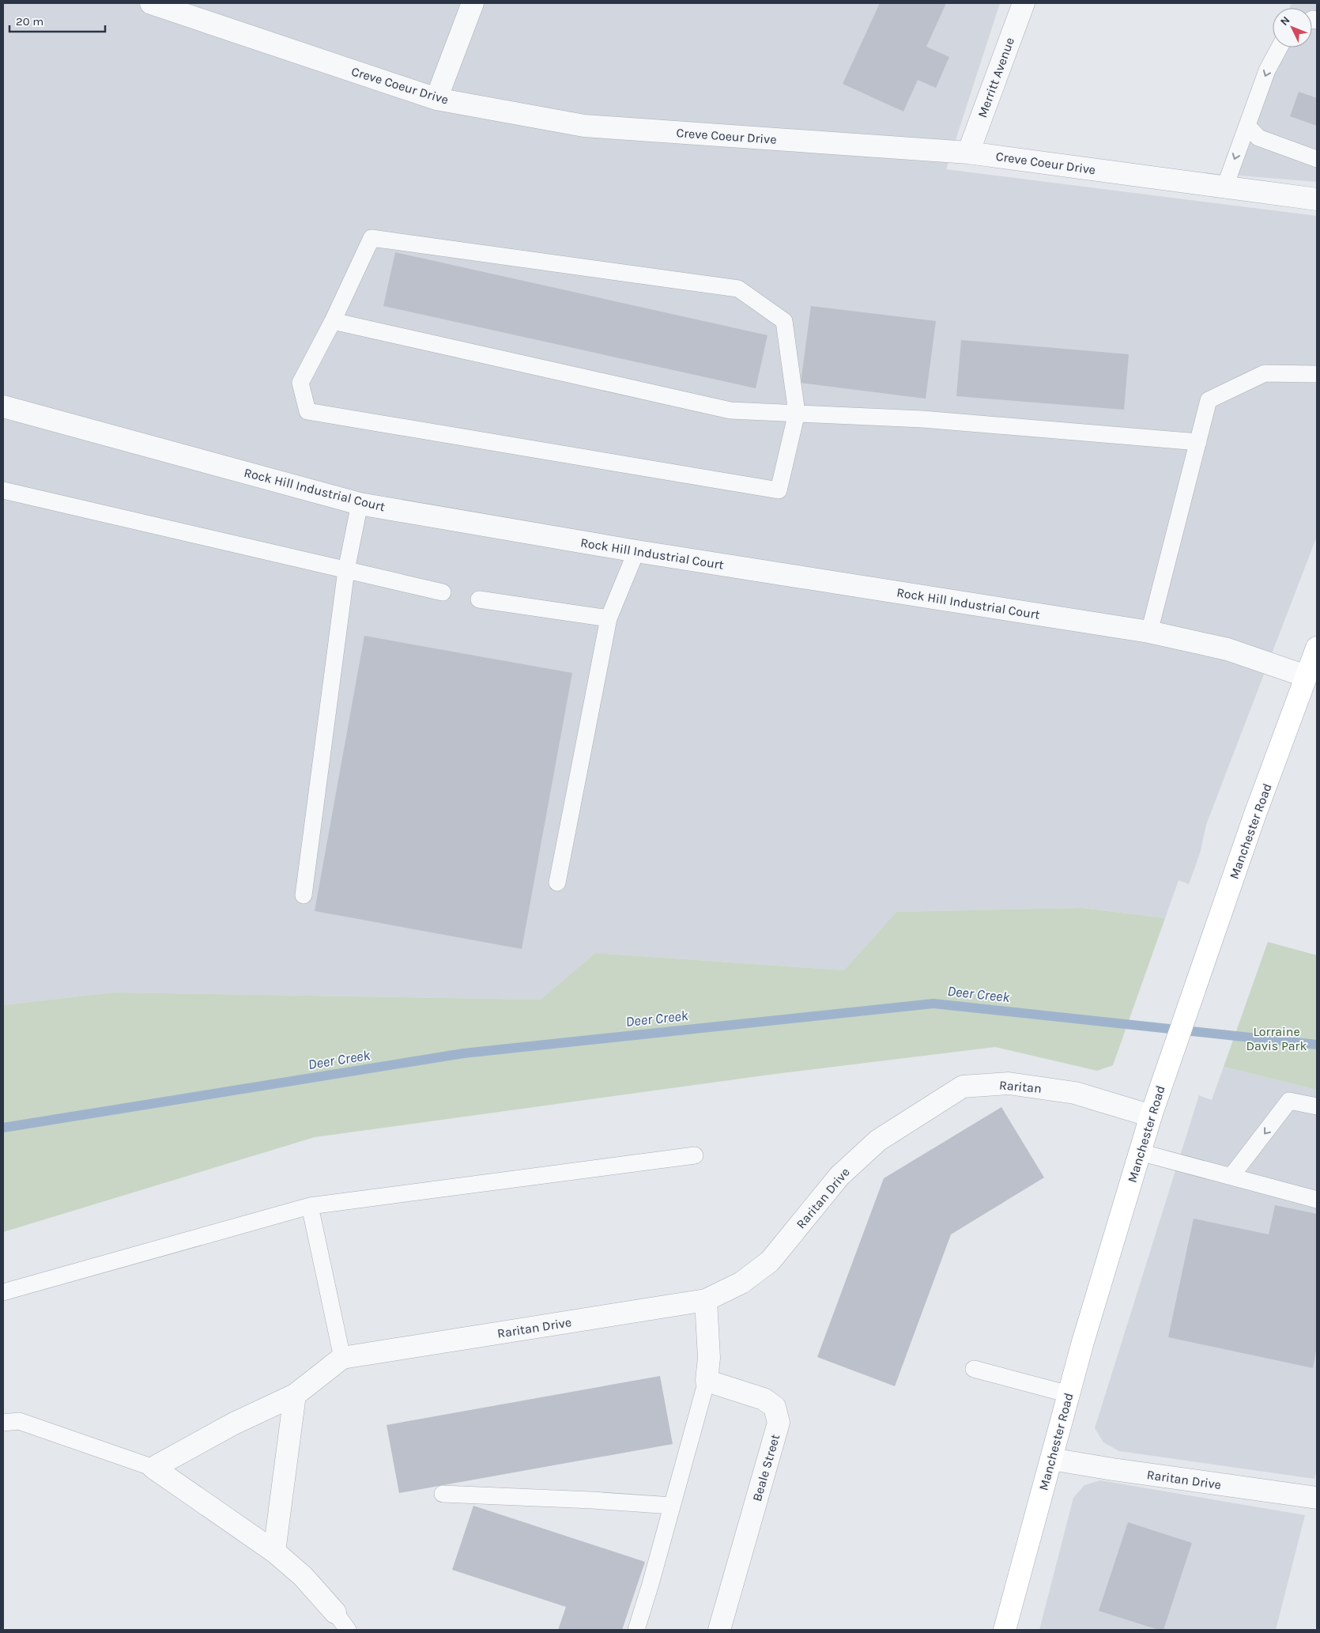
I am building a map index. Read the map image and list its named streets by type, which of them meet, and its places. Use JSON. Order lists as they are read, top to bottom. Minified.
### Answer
{"streets":{"main road":["Manchester Road"],"street":["Merritt Avenue","Creve Coeur Drive","Rock Hill Industrial Court","Raritan","Raritan Drive","Beale Street"]},"crossings":[["Merritt Avenue","Creve Coeur Drive"],["Rock Hill Industrial Court","Manchester Road"],["Manchester Road","Raritan"],["Manchester Road","Raritan Drive"],["Raritan","Raritan Drive"]],"water":["Deer Creek"],"parks":["Lorraine Davis Park"],"scale_bar":"20 m","north":"top left"}
